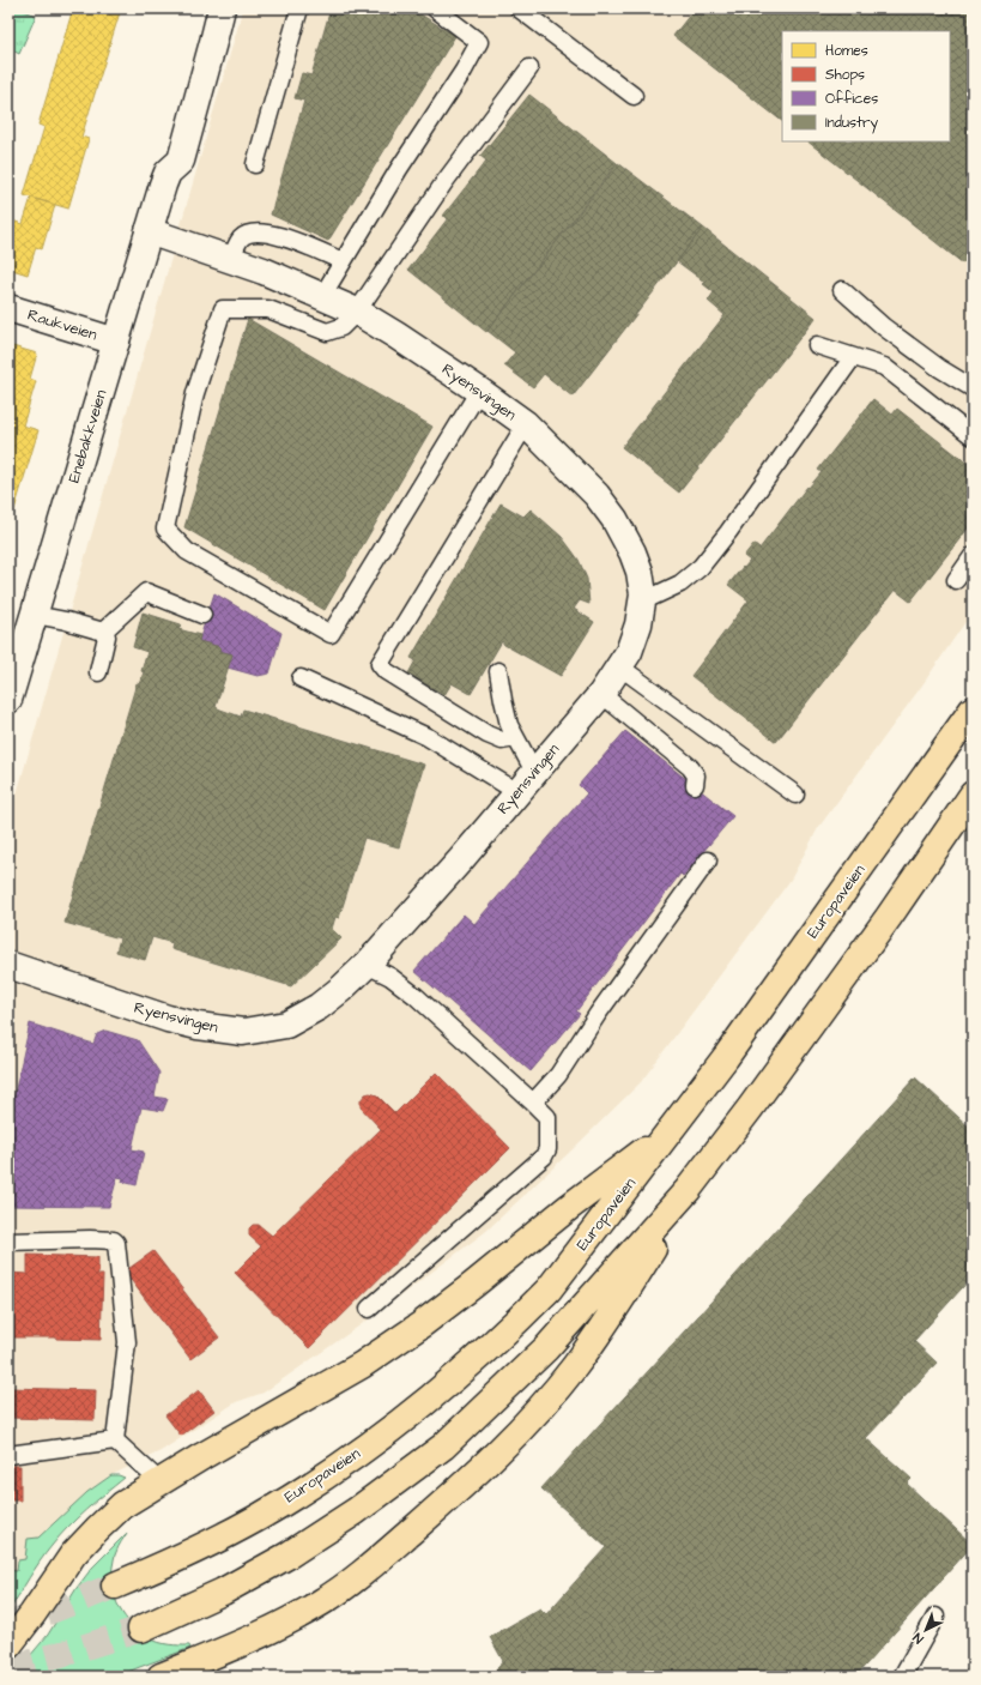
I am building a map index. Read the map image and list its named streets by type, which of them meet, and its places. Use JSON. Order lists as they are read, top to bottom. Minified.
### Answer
{"streets":{"highway":["Europaveien"],"street":["Raukveien","Ryensvingen","Enebakkveien"]},"crossings":[["Raukveien","Enebakkveien"],["Ryensvingen","Enebakkveien"]],"legend":["Homes","Shops","Offices","Industry"],"north":"bottom left"}
